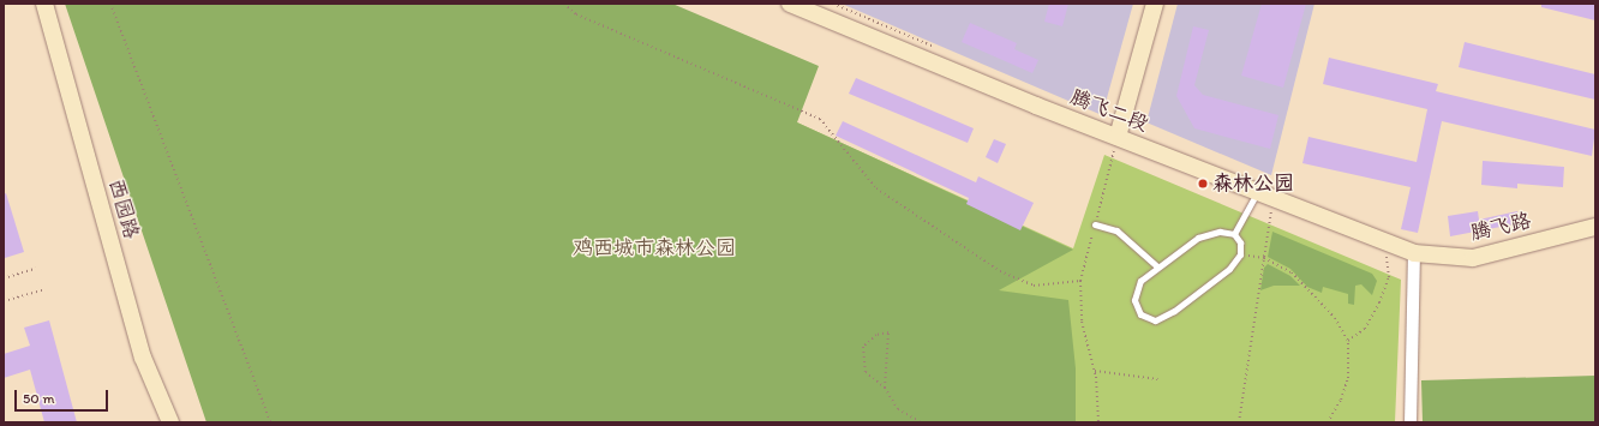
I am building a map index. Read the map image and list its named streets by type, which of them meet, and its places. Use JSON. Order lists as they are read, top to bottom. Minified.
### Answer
{"streets":{"street":["腾飞二段","西园路","腾飞路"]},"crossings":[["腾飞二段","腾飞路"]],"parks":["鸡西城市森林公园"],"places":["森林公园"],"scale_bar":"50 m"}
